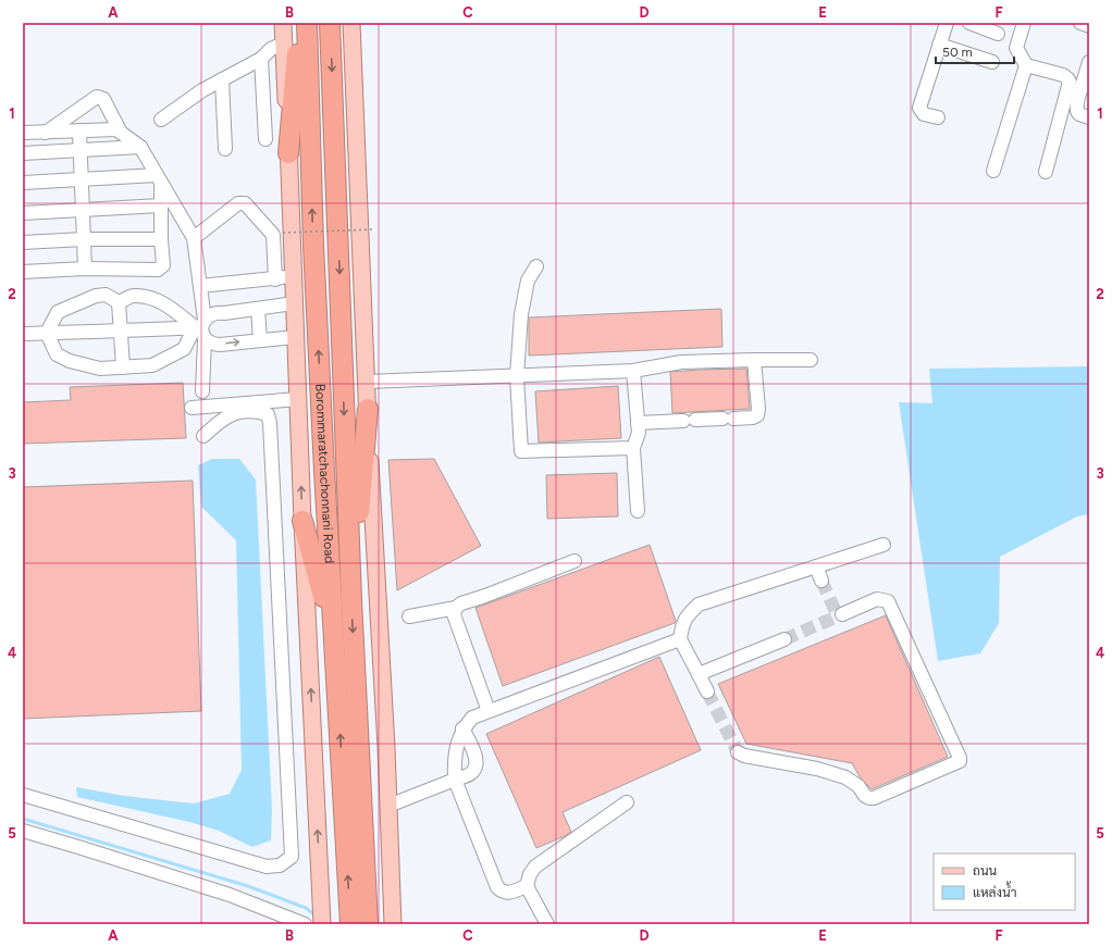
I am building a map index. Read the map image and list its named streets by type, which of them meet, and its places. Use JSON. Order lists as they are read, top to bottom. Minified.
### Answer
{"streets":{"highway":["Borommaratchachonnani Road"]},"legend":["ถนน","แหล่งน้ำ"],"scale_bar":"50 m","grid":{"columns":["A","B","C","D","E","F"],"rows":["1","2","3","4","5"]}}
